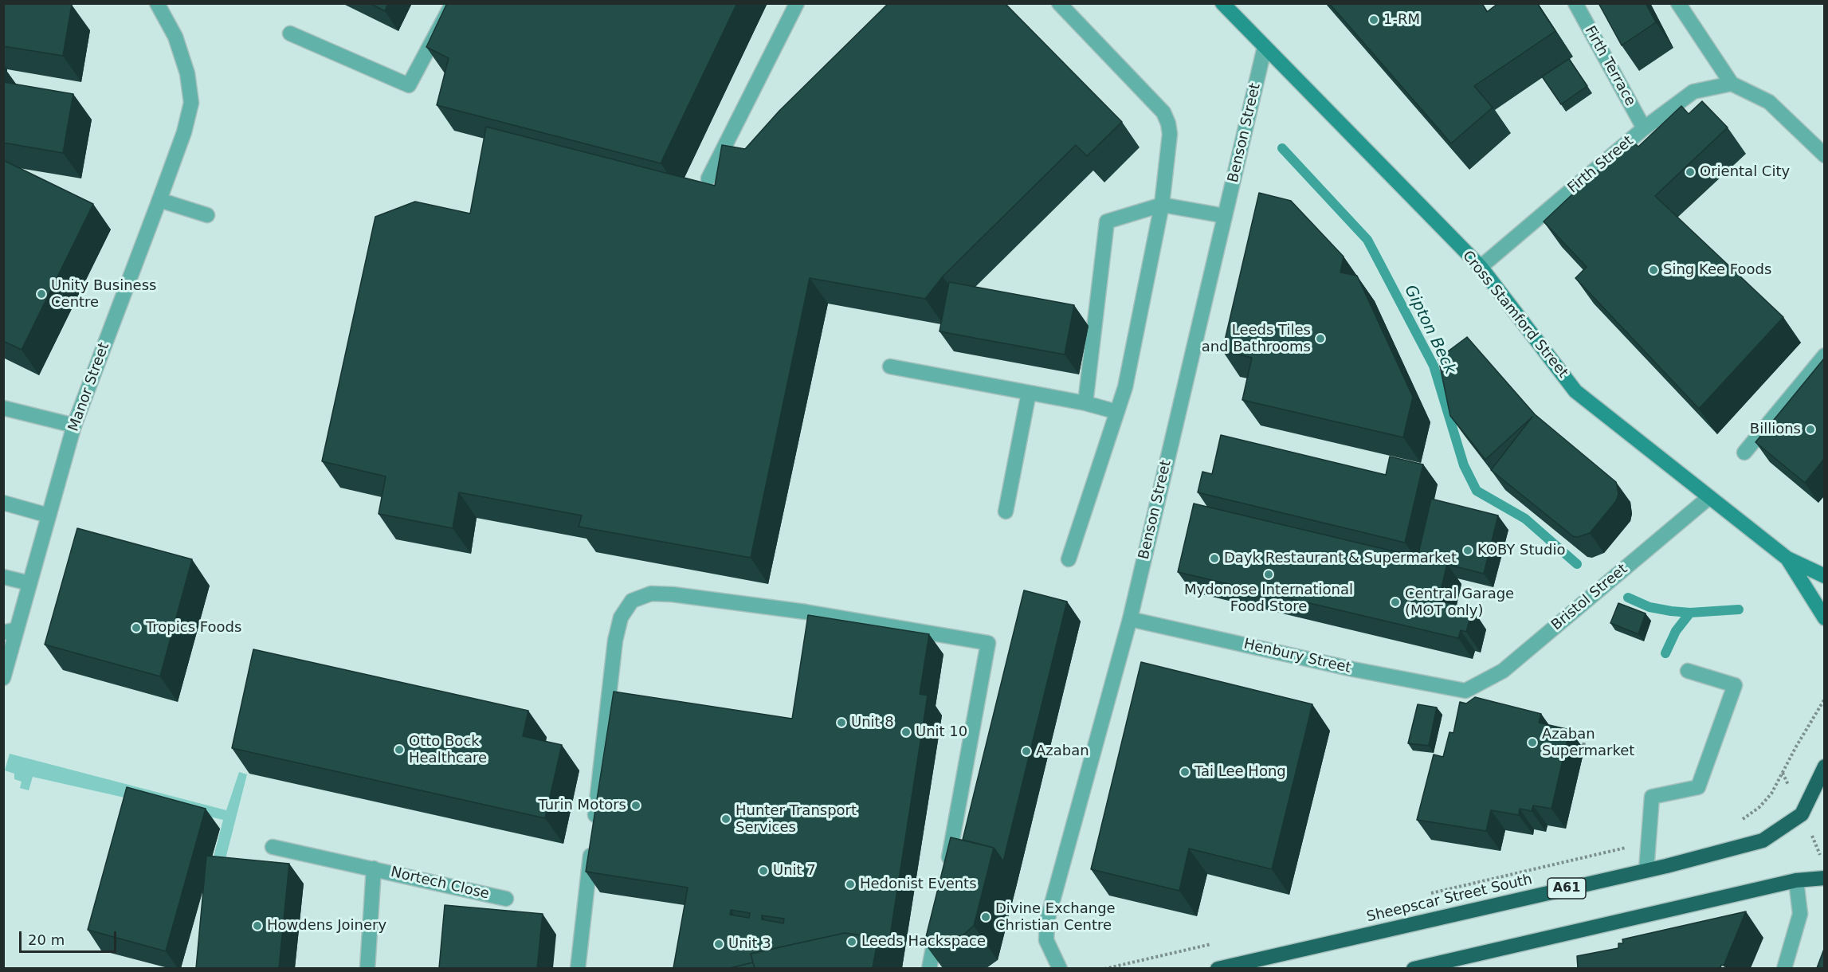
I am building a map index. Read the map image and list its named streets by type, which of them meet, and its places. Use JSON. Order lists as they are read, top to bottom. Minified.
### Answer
{"streets":{"highway":["A61","Sheepscar Street South"],"street":["Firth Terrace","Benson Street","Firth Street","Cross Stamford Street","Manor Street","Bristol Street","Henbury Street","Nortech Close"]},"crossings":[["Firth Terrace","Firth Street"],["Benson Street","Cross Stamford Street"],["Benson Street","Henbury Street"],["Firth Street","Cross Stamford Street"],["Cross Stamford Street","Bristol Street"],["Bristol Street","Henbury Street"]],"water":["Gipton Beck"],"places":["1-RM","Oriental City","Sing Kee Foods","Unity Business Centre","Leeds Tiles and Bathrooms","Billions","KOBY Studio","Dayk Restaurant & Supermarket","Mydonose International Food Store","Central Garage (MOT only)","Tropics Foods","Unit 8","Unit 10","Azaban Supermarket","Otto Bock Healthcare","Azaban","Tai Lee Hong","Turin Motors","Hunter Transport Services","Unit 7","Hedonist Events","Divine Exchange Christian Centre","Howdens Joinery","Leeds Hackspace","Unit 3"],"scale_bar":"20 m"}
